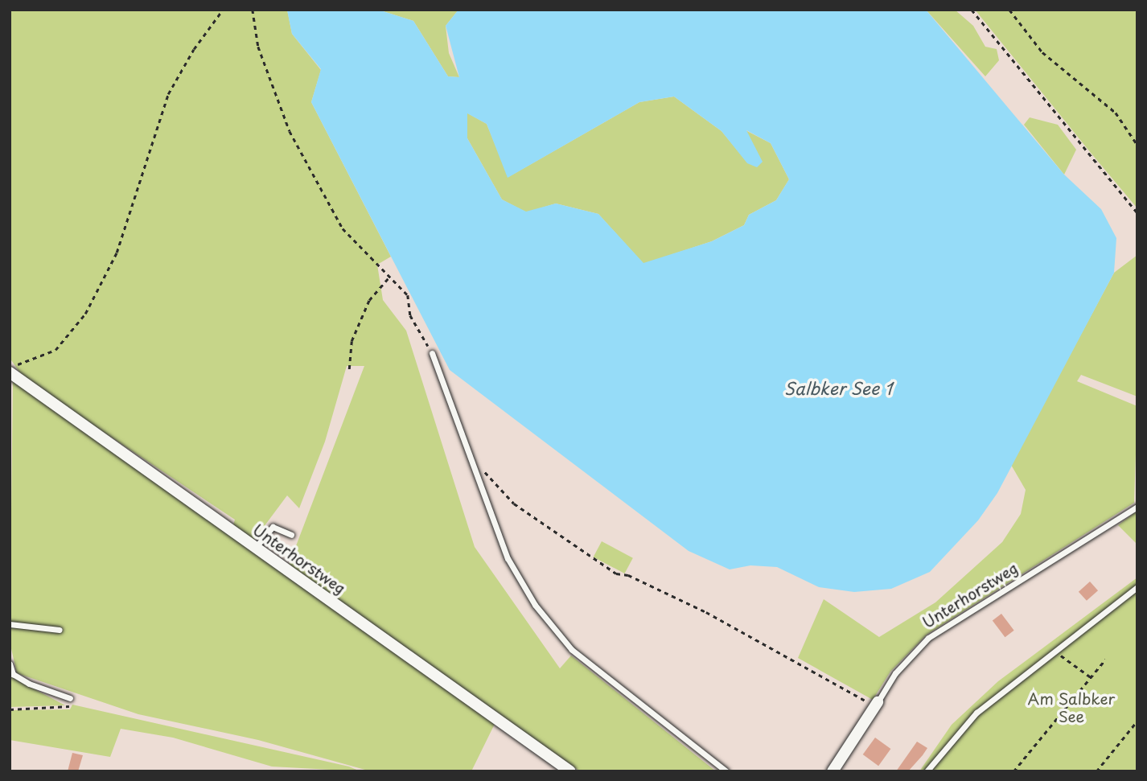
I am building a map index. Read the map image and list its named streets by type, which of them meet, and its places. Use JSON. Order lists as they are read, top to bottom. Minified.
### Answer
{"streets":{"street":["Unterhorstweg"]},"water":["Salbker See 1"],"parks":["Am Salbker See"]}
